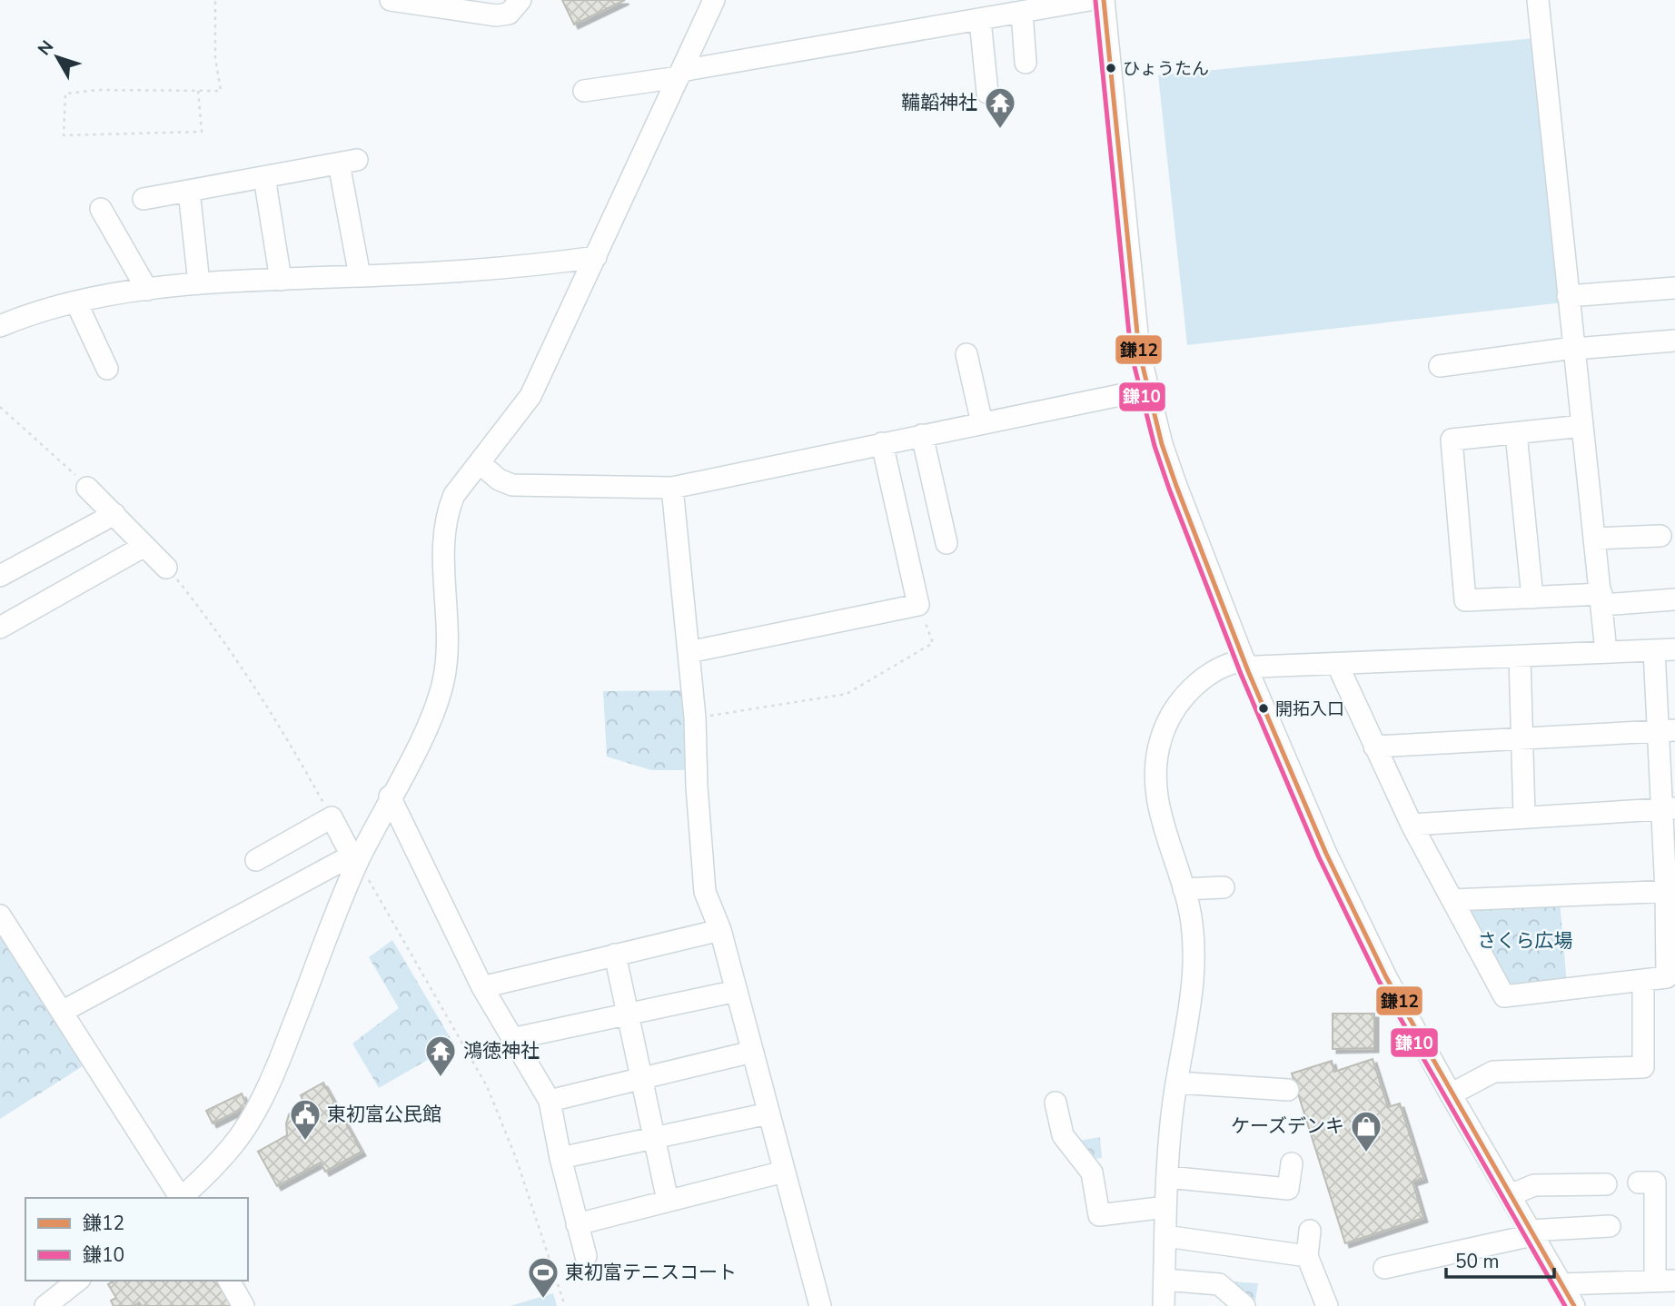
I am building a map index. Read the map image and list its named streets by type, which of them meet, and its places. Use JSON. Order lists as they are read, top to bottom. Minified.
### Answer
{"parks":["さくら広場"],"places":{"other":["ひょうたん","開拓入口"],"temple":["鞴韜神社","鴻徳神社"],"public building":["東初富公民館"],"shop":["ケーズデンキ"],"sports":["東初富テニスコート"]},"lines":["transit line 鎌12","transit line 鎌10"],"legend":["鎌12","鎌10"],"scale_bar":"50 m","north":"top left"}
